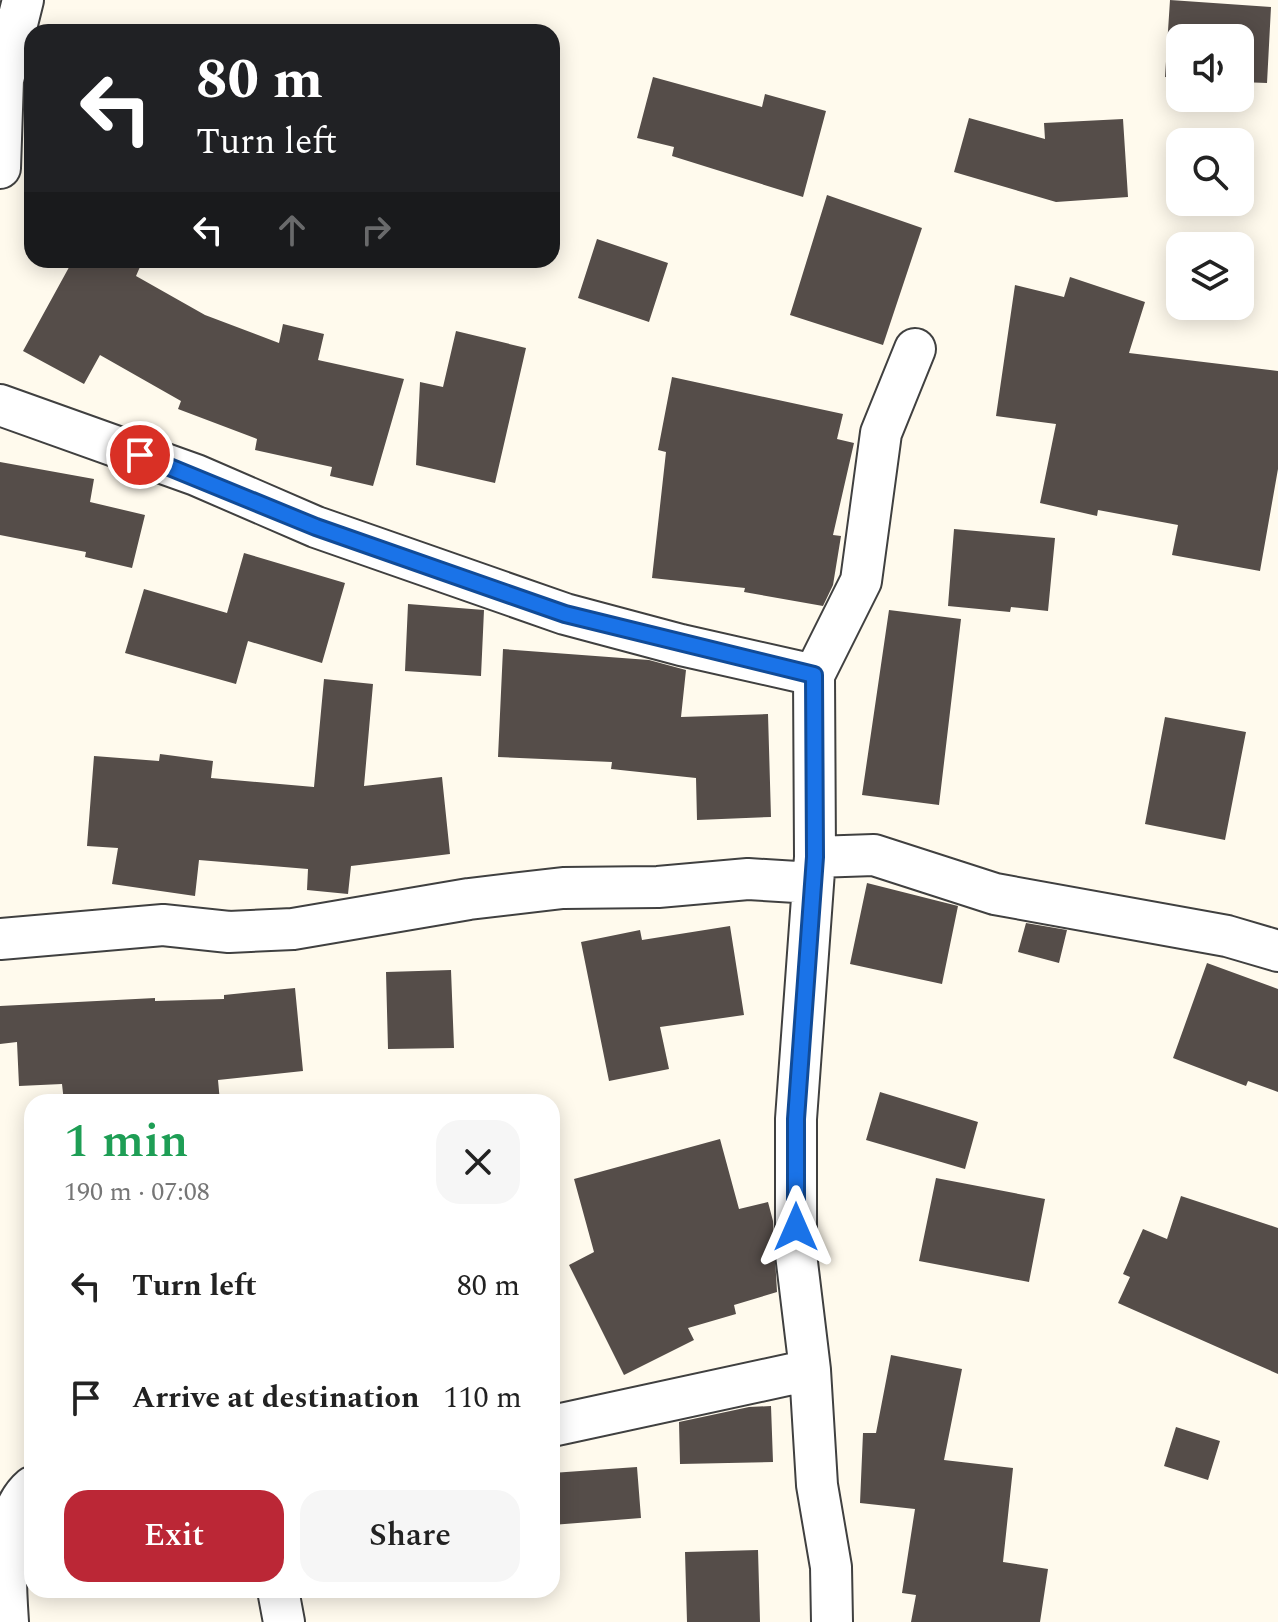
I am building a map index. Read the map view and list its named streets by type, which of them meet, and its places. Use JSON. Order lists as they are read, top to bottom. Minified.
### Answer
{"page":{"turn":["80 m","Turn left"],"heading":["1 min","190 m · 07:08"],"list":[{"name":"Turn left","value":"80 m"},{"name":"Arrive at destination","value":"110 m"}],"buttons":["Exit","Share"]}}
